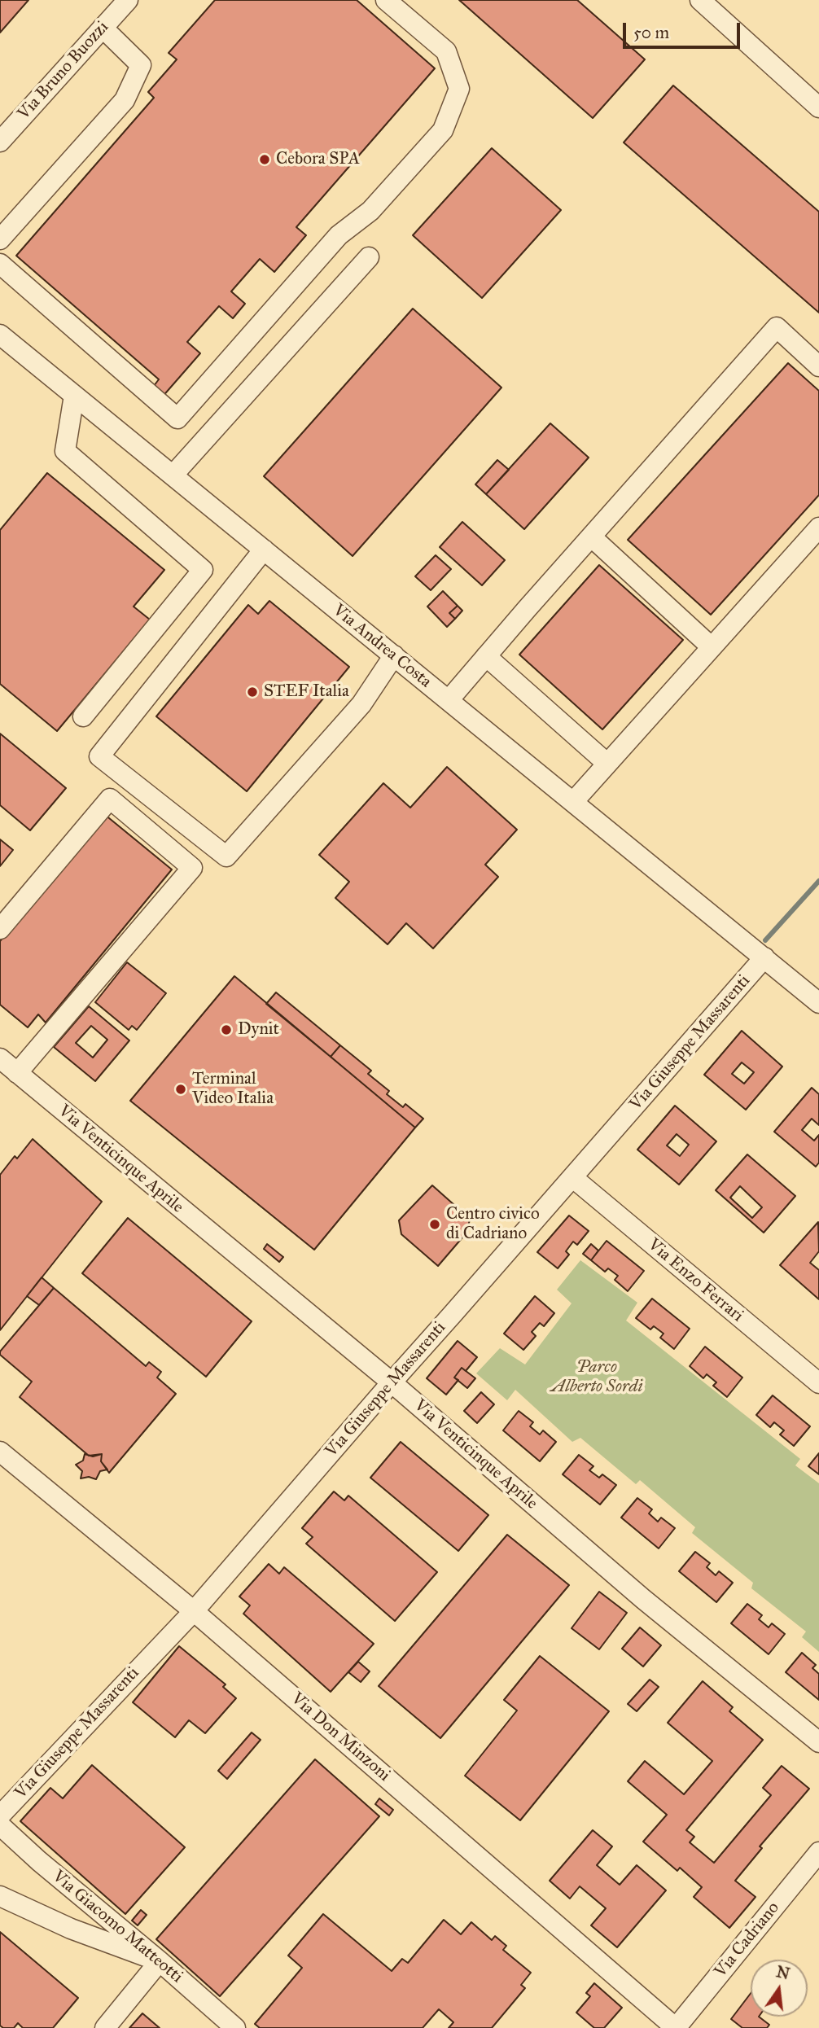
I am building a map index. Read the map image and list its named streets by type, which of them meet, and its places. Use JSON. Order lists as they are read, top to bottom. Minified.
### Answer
{"streets":{"street":["Via Bruno Buozzi","Via Andrea Costa","Via Giuseppe Massarenti","Via Venticinque Aprile","Via Enzo Ferrari","Via Don Minzoni","Via Giacomo Matteotti","Via Cadriano"]},"crossings":[["Via Andrea Costa","Via Giuseppe Massarenti"],["Via Giuseppe Massarenti","Via Venticinque Aprile"],["Via Giuseppe Massarenti","Via Enzo Ferrari"],["Via Giuseppe Massarenti","Via Don Minzoni"],["Via Giuseppe Massarenti","Via Giacomo Matteotti"],["Via Don Minzoni","Via Cadriano"]],"parks":["Parco Alberto Sordi"],"places":["Cebora SPA","STEF Italia","Dynit","Terminal Video Italia","Centro civico di Cadriano"],"scale_bar":"50 m","north":"top"}
